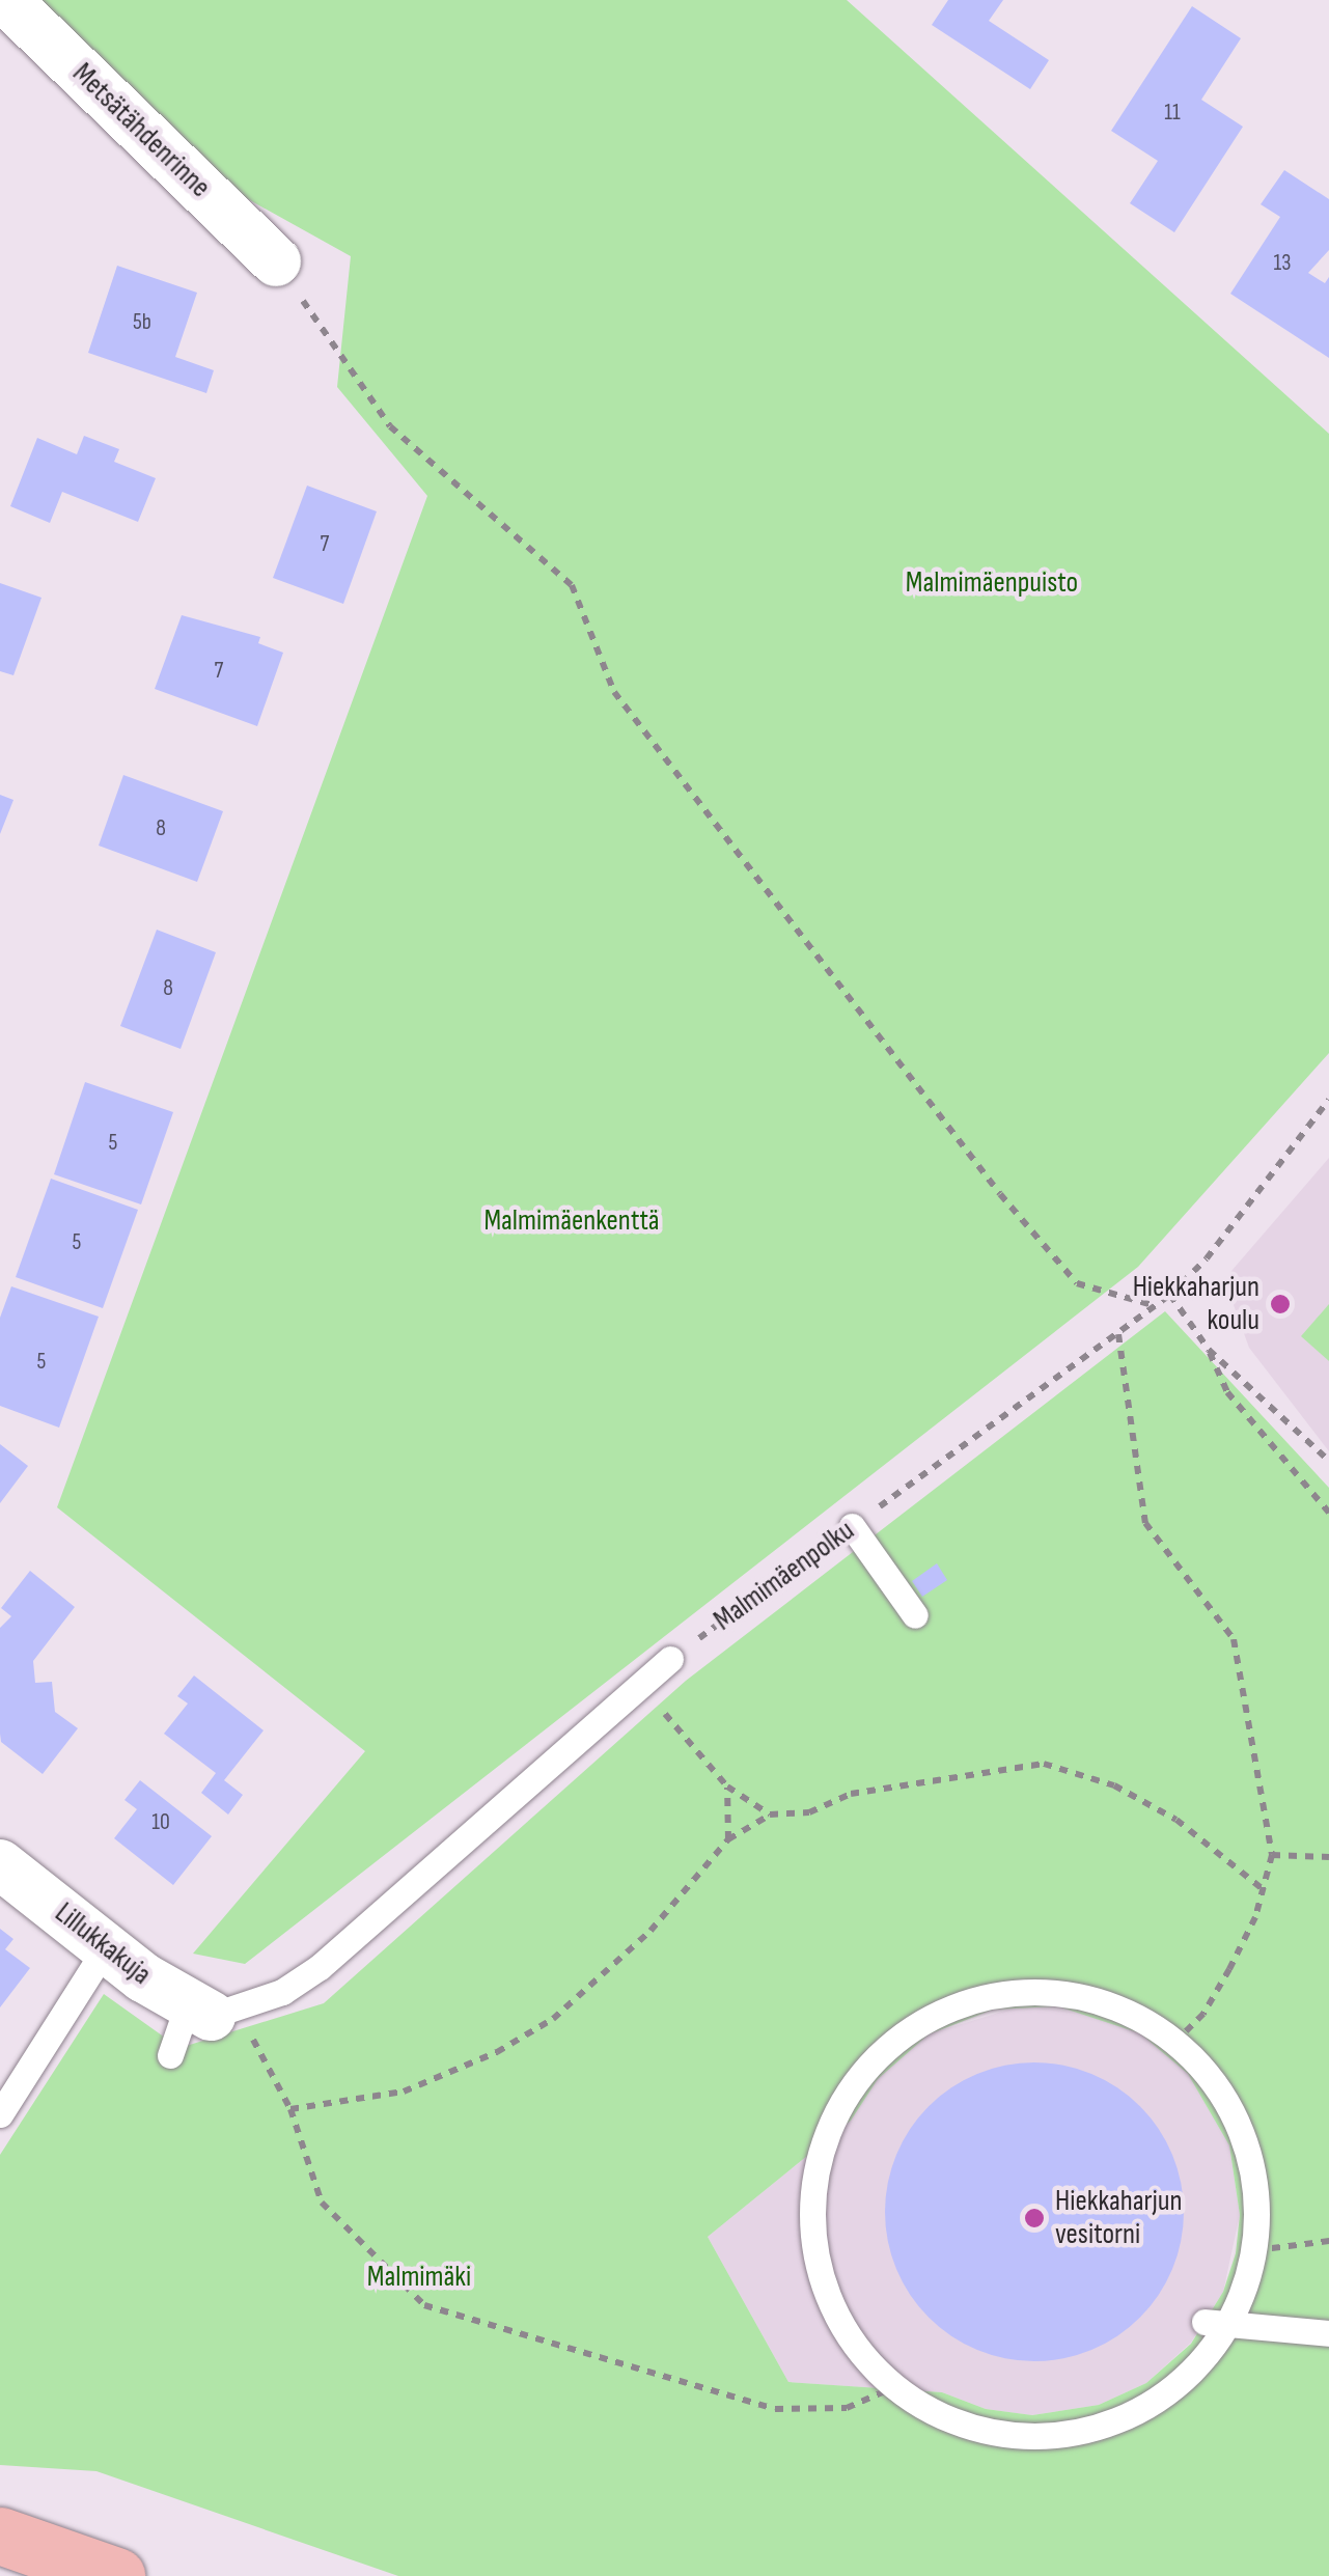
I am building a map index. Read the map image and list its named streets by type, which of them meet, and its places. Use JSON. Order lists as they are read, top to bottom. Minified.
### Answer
{"streets":{"street":["Metsätähdenrinne","Lillukkakuja"],"path":["Malmimäenpolku"]},"parks":["Malmimäenpuisto","Malmimäenkenttä","Malmimäki"],"places":["Hiekkaharjun koulu","Hiekkaharjun vesitorni"],"house_numbers":["11","13","5b","7","7","8","8","5","5","5","10"]}
